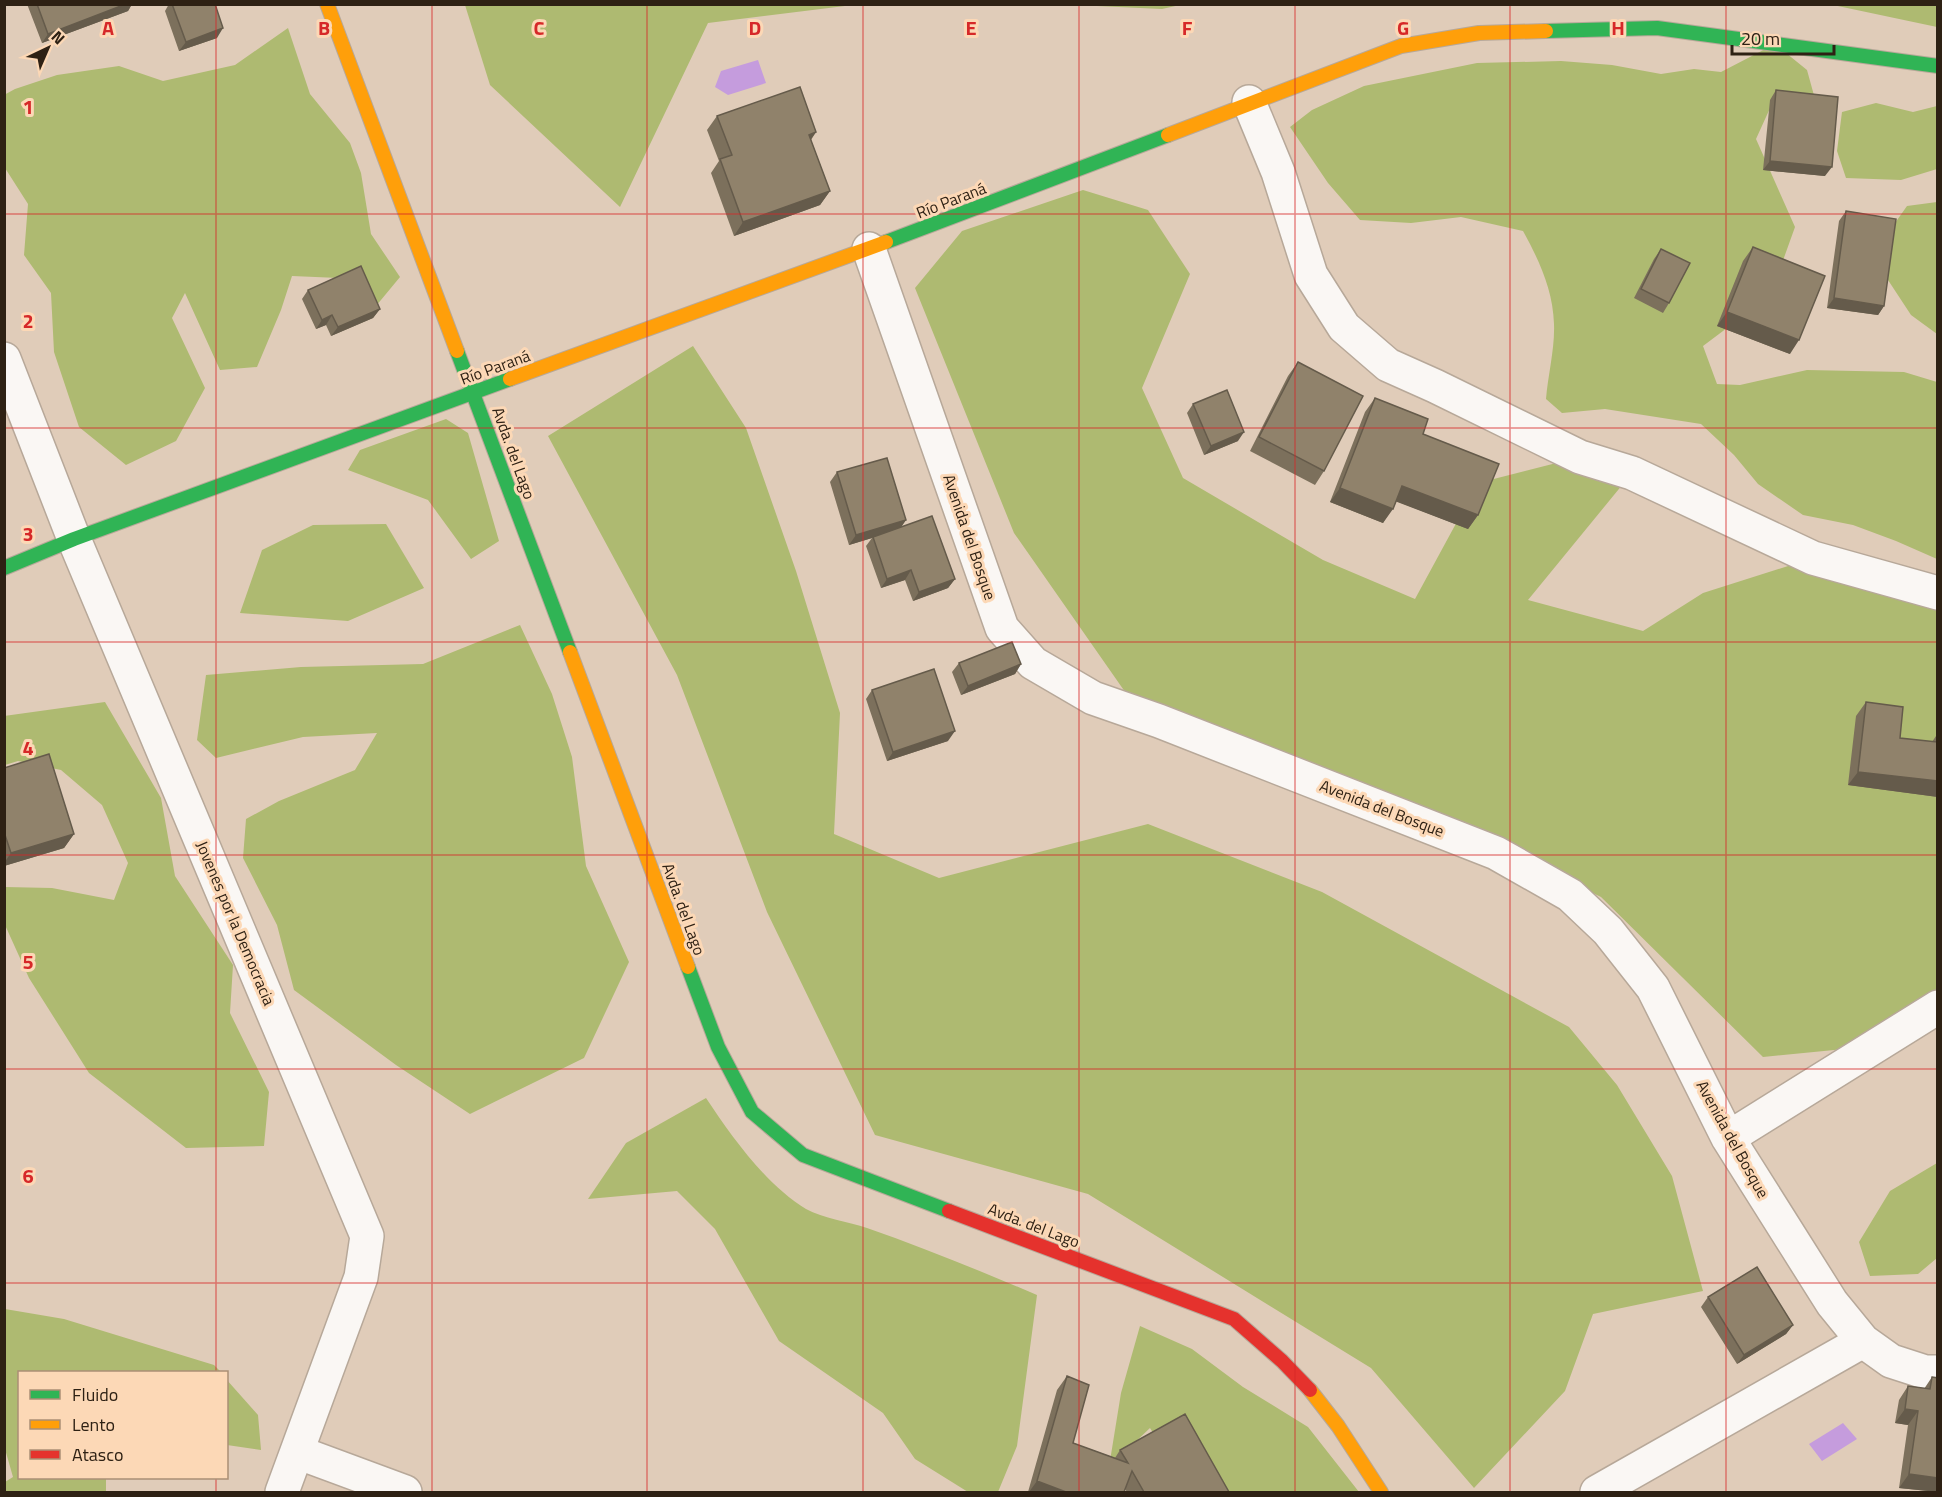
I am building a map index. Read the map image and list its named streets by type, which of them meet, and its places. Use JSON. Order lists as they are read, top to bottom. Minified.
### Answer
{"streets":{"street":["Río Paraná","Avda. del Lago","Avenida del Bosque","Jovenes por la Democracia"]},"crossings":[["Río Paraná","Avda. del Lago"],["Río Paraná","Avenida del Bosque"],["Río Paraná","Jovenes por la Democracia"]],"legend":["Fluido","Lento","Atasco"],"scale_bar":"20 m","north":"top right","grid":{"columns":["A","B","C","D","E","F","G","H"],"rows":["1","2","3","4","5","6"]}}
